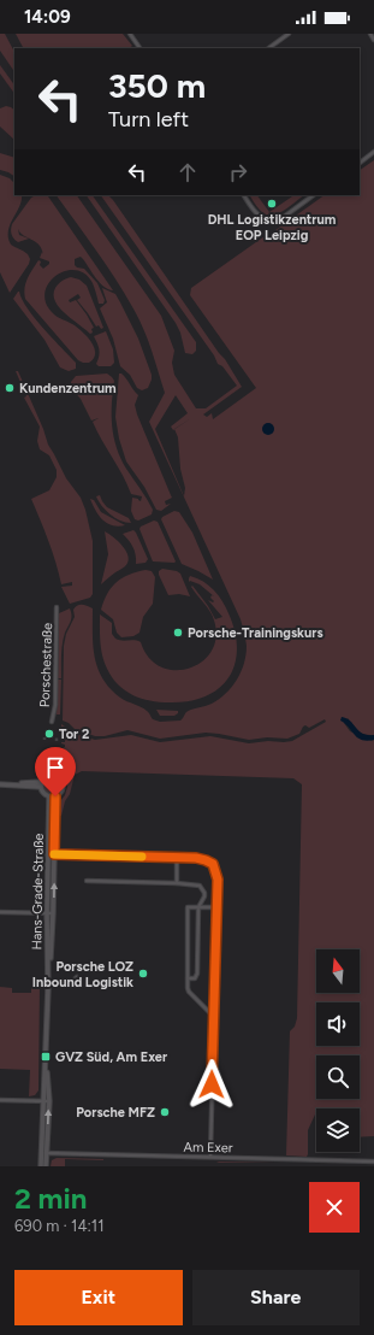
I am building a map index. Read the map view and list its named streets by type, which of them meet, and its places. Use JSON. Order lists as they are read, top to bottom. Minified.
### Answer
{"streets":{"street":["Porschestraße","Hans-Grade-Straße","Am Exer"]},"crossings":[["Hans-Grade-Straße","Am Exer"]],"places":{"other":["DHL Logistikzentrum EOP Leipzig","Kundenzentrum","Porsche-Trainingskurs","Tor 2","Porsche LOZ Inbound Logistik","Porsche MFZ"],"transit":["GVZ Süd, Am Exer"]},"north":"top","page":{"status":"14:09","turn":["350 m","Turn left"],"heading":["2 min","690 m · 14:11"],"buttons":["Exit","Share"]}}
